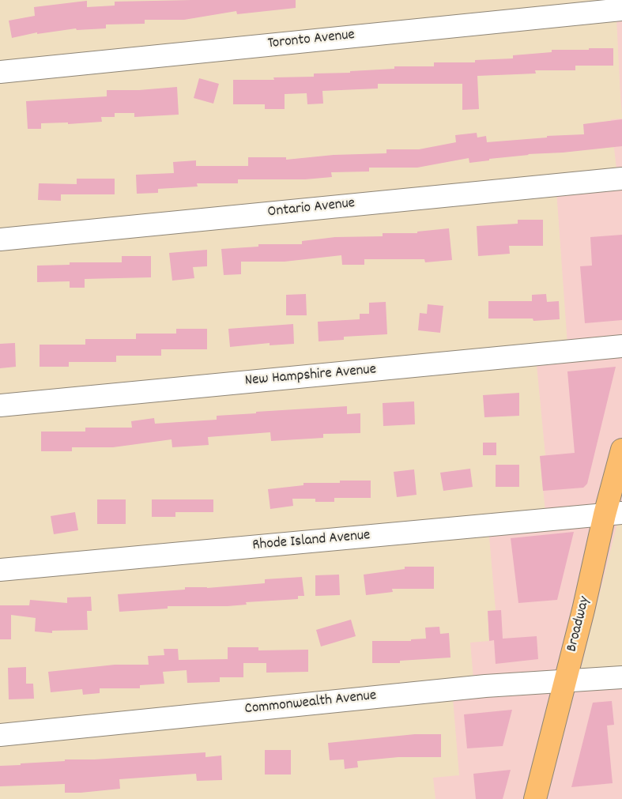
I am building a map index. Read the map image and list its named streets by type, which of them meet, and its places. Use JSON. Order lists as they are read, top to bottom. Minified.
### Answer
{"streets":{"main road":["Broadway"],"street":["Toronto Avenue","Ontario Avenue","New Hampshire Avenue","Rhode Island Avenue","Commonwealth Avenue"]},"crossings":[["Rhode Island Avenue","Broadway"],["Broadway","Commonwealth Avenue"]]}
